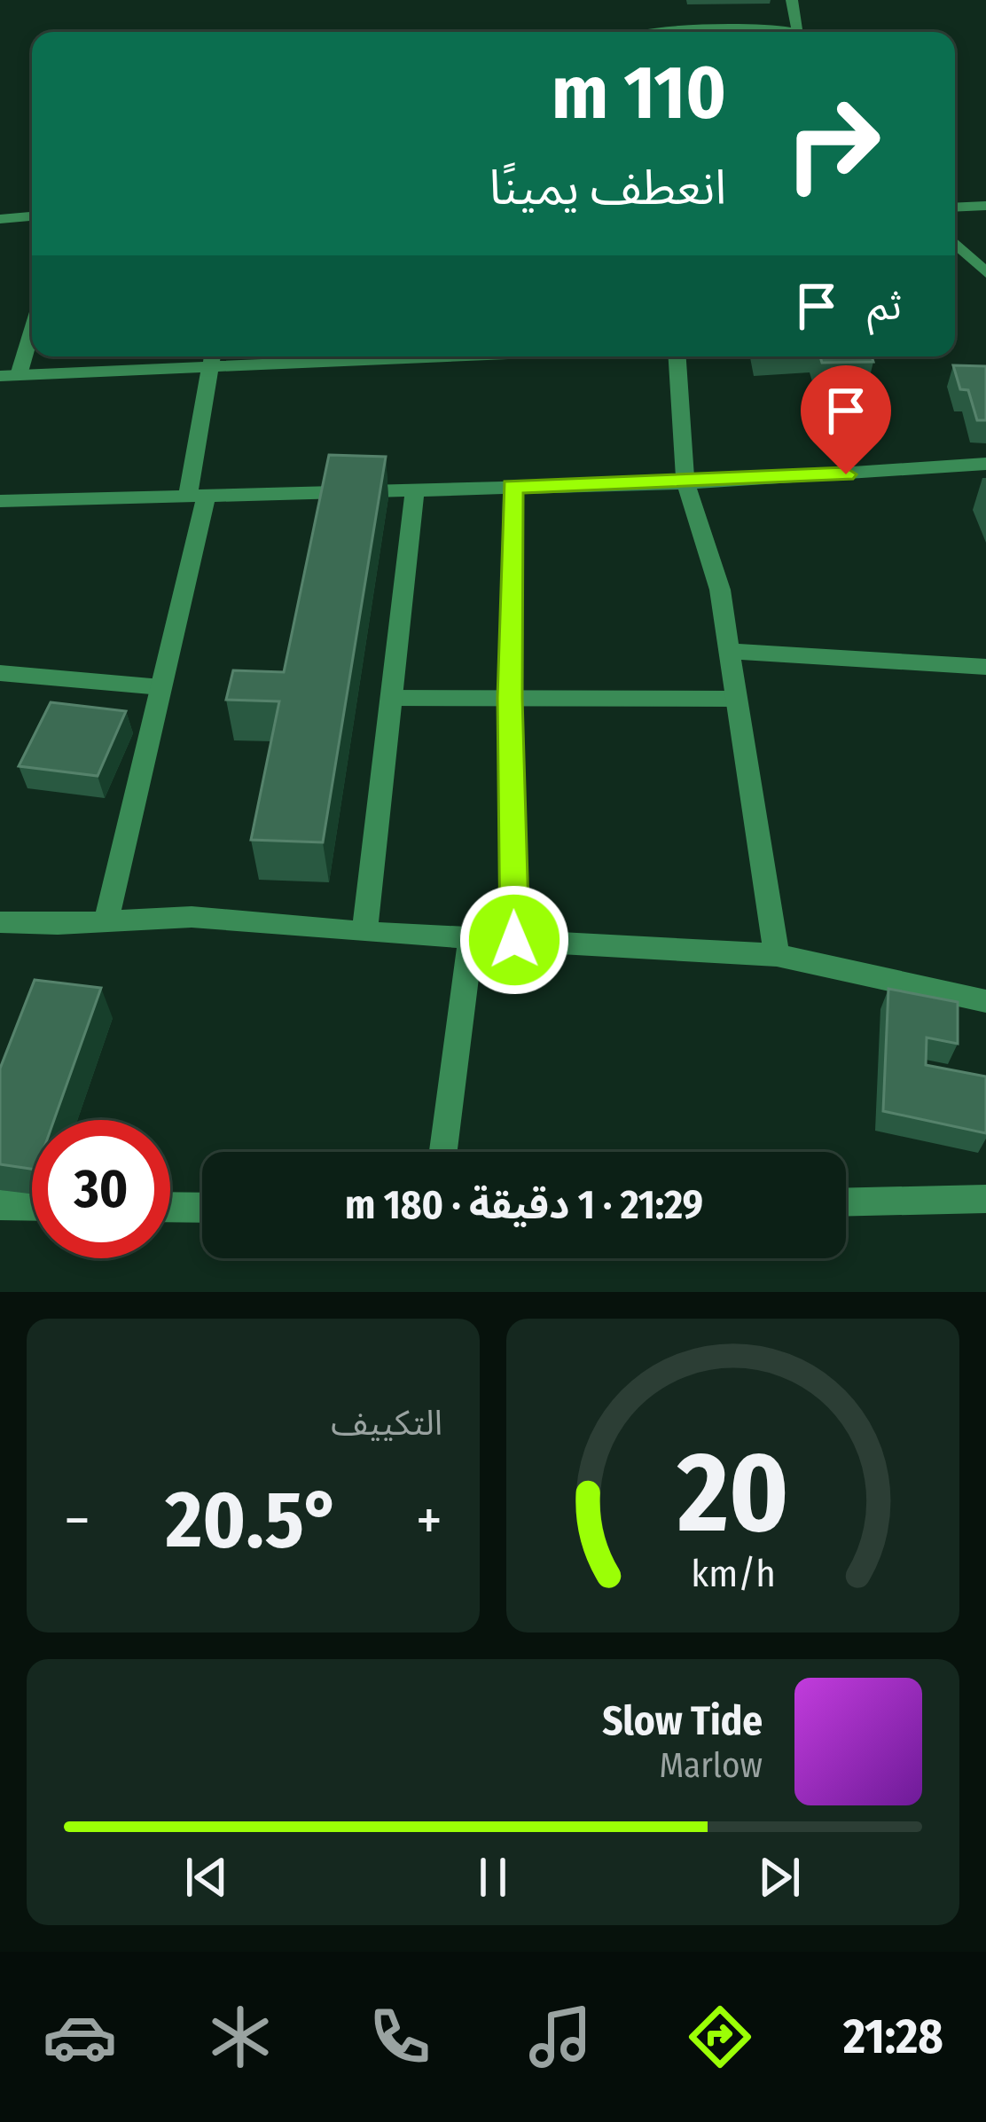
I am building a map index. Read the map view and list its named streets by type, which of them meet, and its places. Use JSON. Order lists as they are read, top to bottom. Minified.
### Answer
{"page":{"turn":["110 m","انعطف يمينًا"],"then":"ثم","limit":"30","trip":"21:29 · 1 دقيقة · 180 m","tile":"التكييف","heat":["−","20.5°","+"],"song":["Slow Tide","Marlow"],"tabs":"21:28","gauge":["20","km/h"]}}
